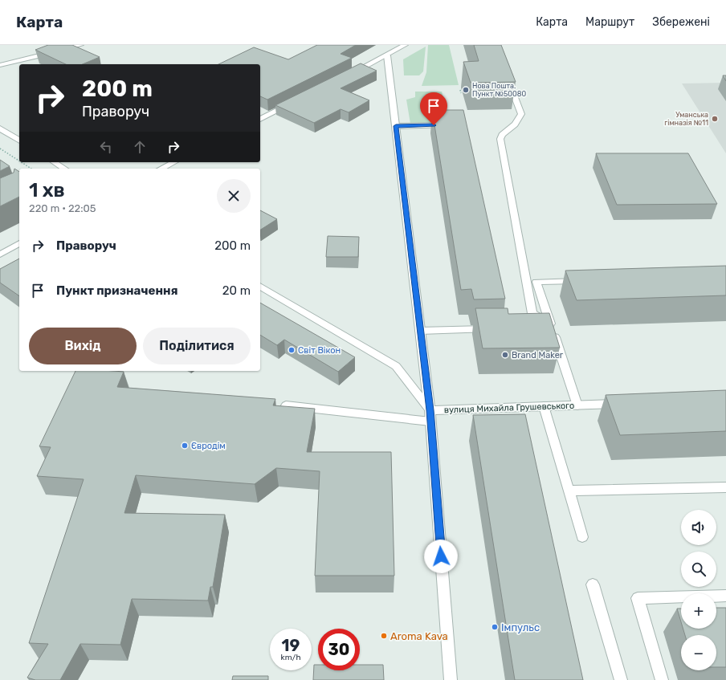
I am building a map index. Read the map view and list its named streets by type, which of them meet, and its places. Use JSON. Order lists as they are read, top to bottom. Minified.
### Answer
{"streets":{"street":["вулиця Михайла Грушевського"]},"places":["Нова Пошта. Пункт №50080","Уманська гімназія №11","Світ Вікон","Brand Maker","Євродім","Імпульс","Aroma Kava"],"page":{"header":"Карта","nav":["Карта","Маршрут","Збережені"],"turn":["200 m","Праворуч"],"heading":["1 хв","220 m · 22:05"],"list":[{"name":"Праворуч","value":"200 m"},{"name":"Пункт призначення","value":"20 m"}],"buttons":["Вихід","Поділитися"],"map_buttons":["+","−"],"speed":"19 km/h","limit":"30"}}
